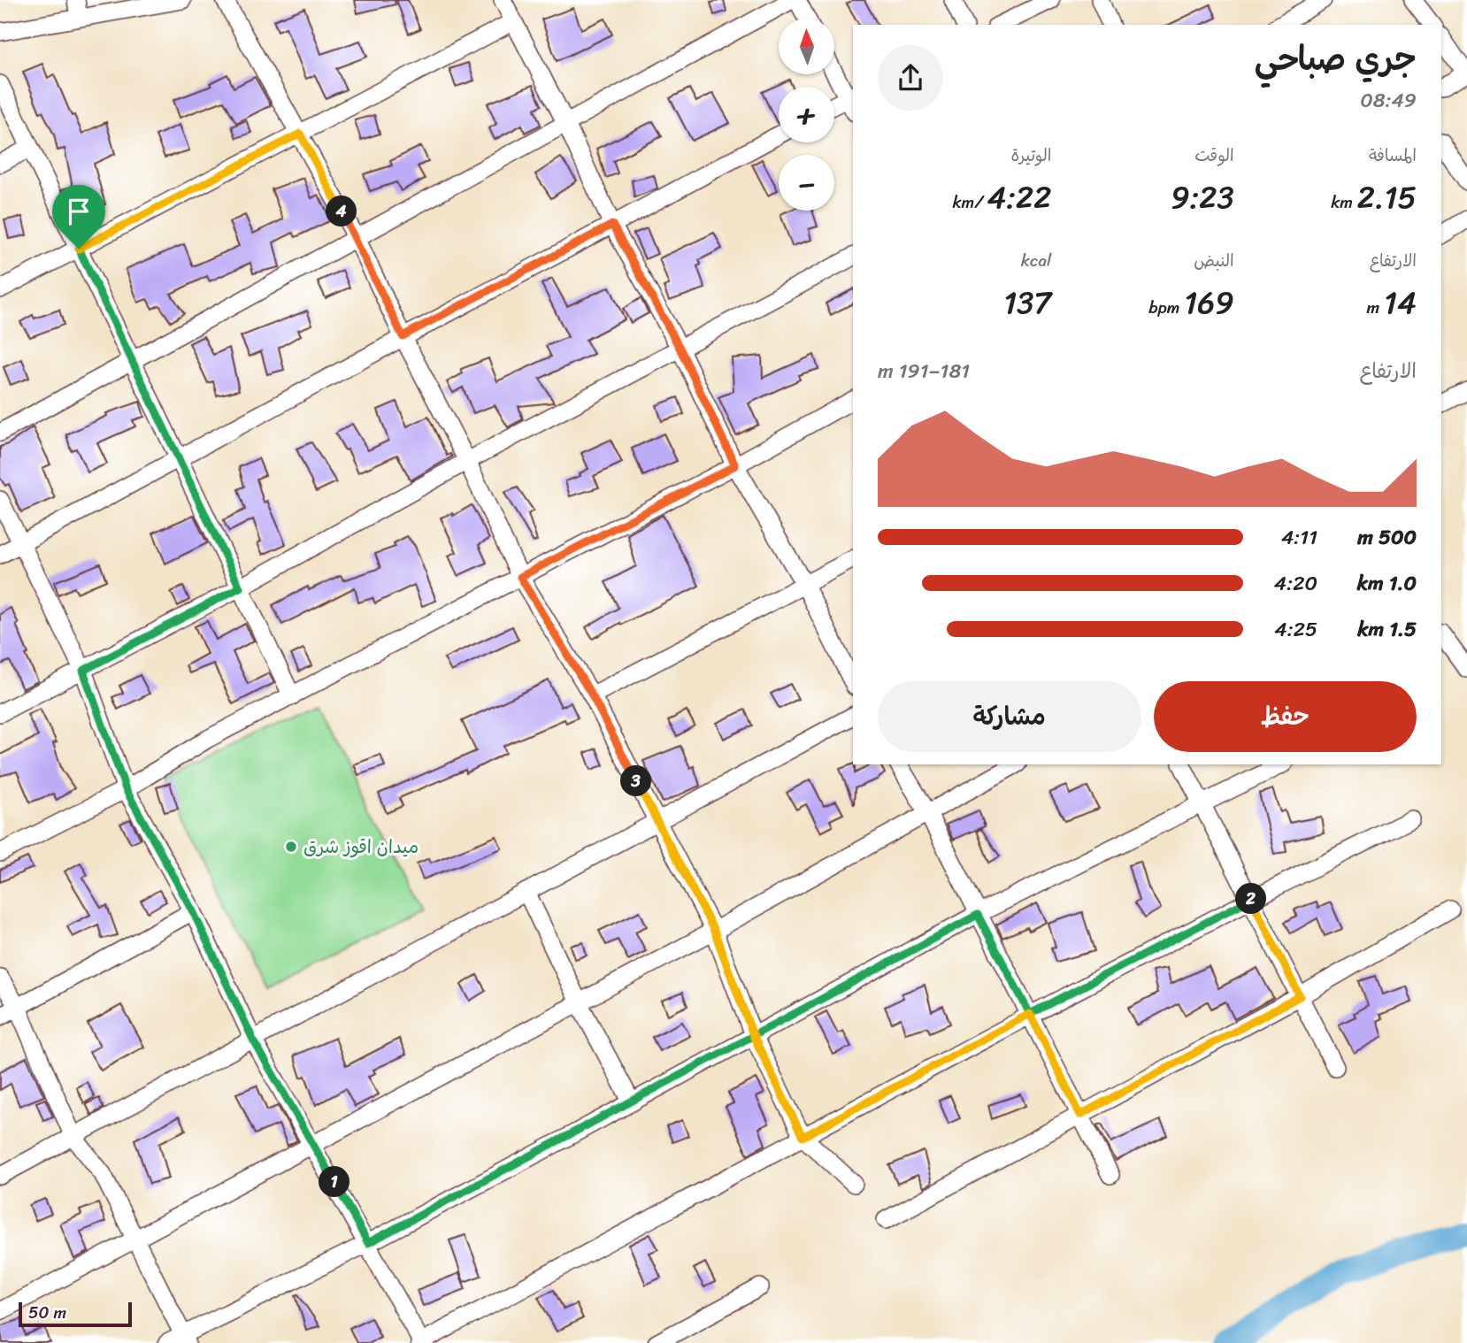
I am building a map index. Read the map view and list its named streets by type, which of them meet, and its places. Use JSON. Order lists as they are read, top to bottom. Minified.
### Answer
{"places":["ميدان اقوز شرق"],"scale_bar":"50 m","north":"top","page":{"map_buttons":["+","−"],"heading":["جري صباحي","08:49"],"stats":[["المسافة","2.15 km"],["الوقت","9:23"],["الوتيرة","4:22 /km"],["الارتفاع","14 m"],["النبض","169 bpm"],["kcal","137"]],"pins":["4","3","2","1"],"chart":["الارتفاع","181–191 m"],"list":[{"name":"500 m","note":"4:11"},{"name":"1.0 km","note":"4:20"},{"name":"1.5 km","note":"4:25"}],"buttons":["حفظ","مشاركة"],"scale":"50 m"}}
